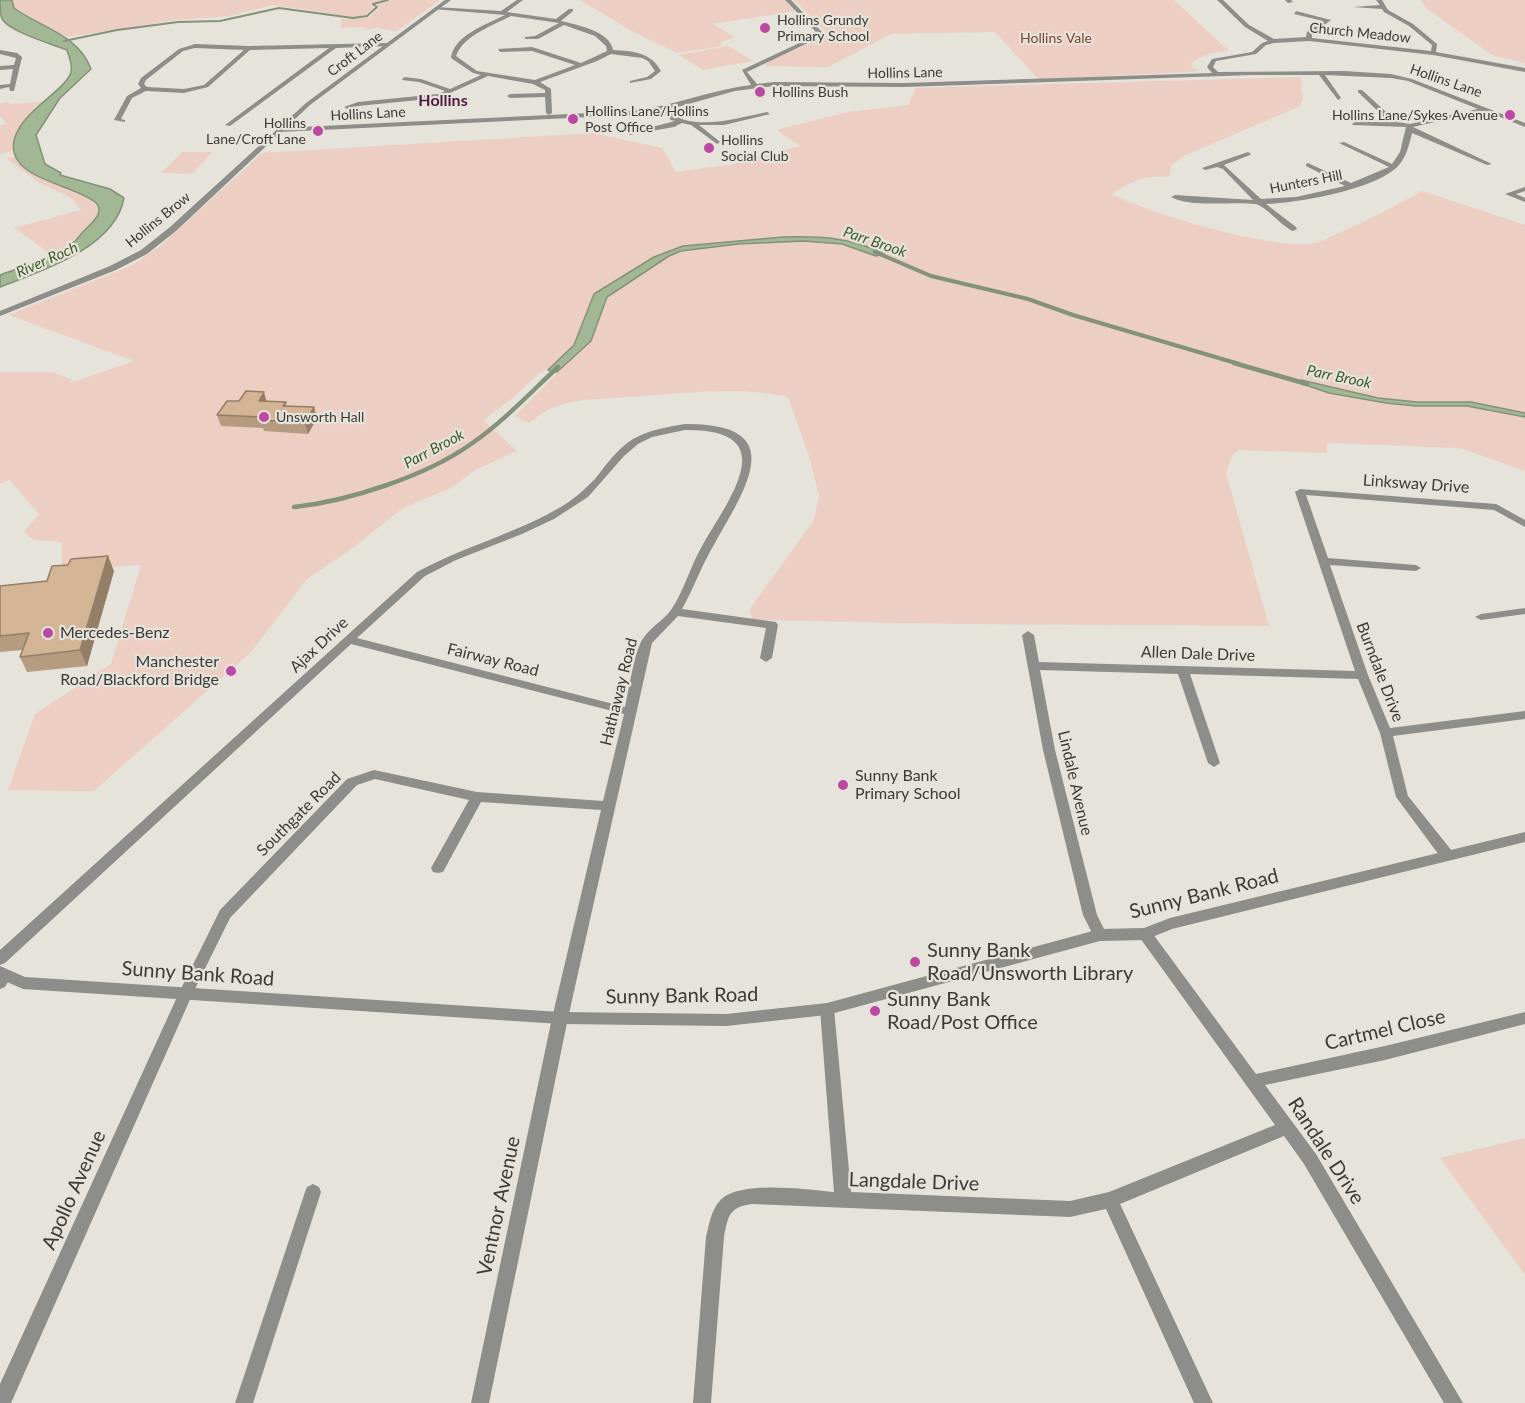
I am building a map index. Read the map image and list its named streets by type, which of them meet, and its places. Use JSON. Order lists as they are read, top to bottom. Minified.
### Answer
{"streets":{"street":["Church Meadow","Croft Lane","Hollins Lane","Hunters Hill","Hollins Brow","Linksway Drive","Ajax Drive","Allen Dale Drive","Fairway Road","Burndale Drive","Hathaway Road","Lindale Avenue","Southgate Road","Sunny Bank Road","Cartmel Close","Randale Drive","Langdale Drive","Apollo Avenue","Ventnor Avenue"]},"crossings":[["Church Meadow","Hollins Lane"],["Croft Lane","Hollins Lane"],["Croft Lane","Hollins Brow"],["Hollins Lane","Hollins Brow"],["Linksway Drive","Burndale Drive"],["Ajax Drive","Fairway Road"],["Ajax Drive","Hathaway Road"],["Allen Dale Drive","Burndale Drive"],["Allen Dale Drive","Lindale Avenue"],["Fairway Road","Hathaway Road"],["Burndale Drive","Sunny Bank Road"],["Hathaway Road","Southgate Road"],["Hathaway Road","Sunny Bank Road"],["Hathaway Road","Ventnor Avenue"],["Lindale Avenue","Sunny Bank Road"],["Southgate Road","Sunny Bank Road"],["Southgate Road","Apollo Avenue"],["Sunny Bank Road","Randale Drive"],["Sunny Bank Road","Apollo Avenue"],["Sunny Bank Road","Ventnor Avenue"],["Cartmel Close","Randale Drive"],["Randale Drive","Langdale Drive"]],"districts":["Hollins"],"water":["Parr Brook","River Roch"],"parks":["Hollins Vale"],"places":["Hollins Grundy Primary School","Hollins Bush","Hollins Lane/Sykes Avenue","Hollins Lane/Hollins Post Office","Hollins Lane/Croft Lane","Hollins Social Club","Unsworth Hall","Mercedes-Benz","Manchester Road/Blackford Bridge","Sunny Bank Primary School","Sunny Bank Road/Unsworth Library","Sunny Bank Road/Post Office"]}
